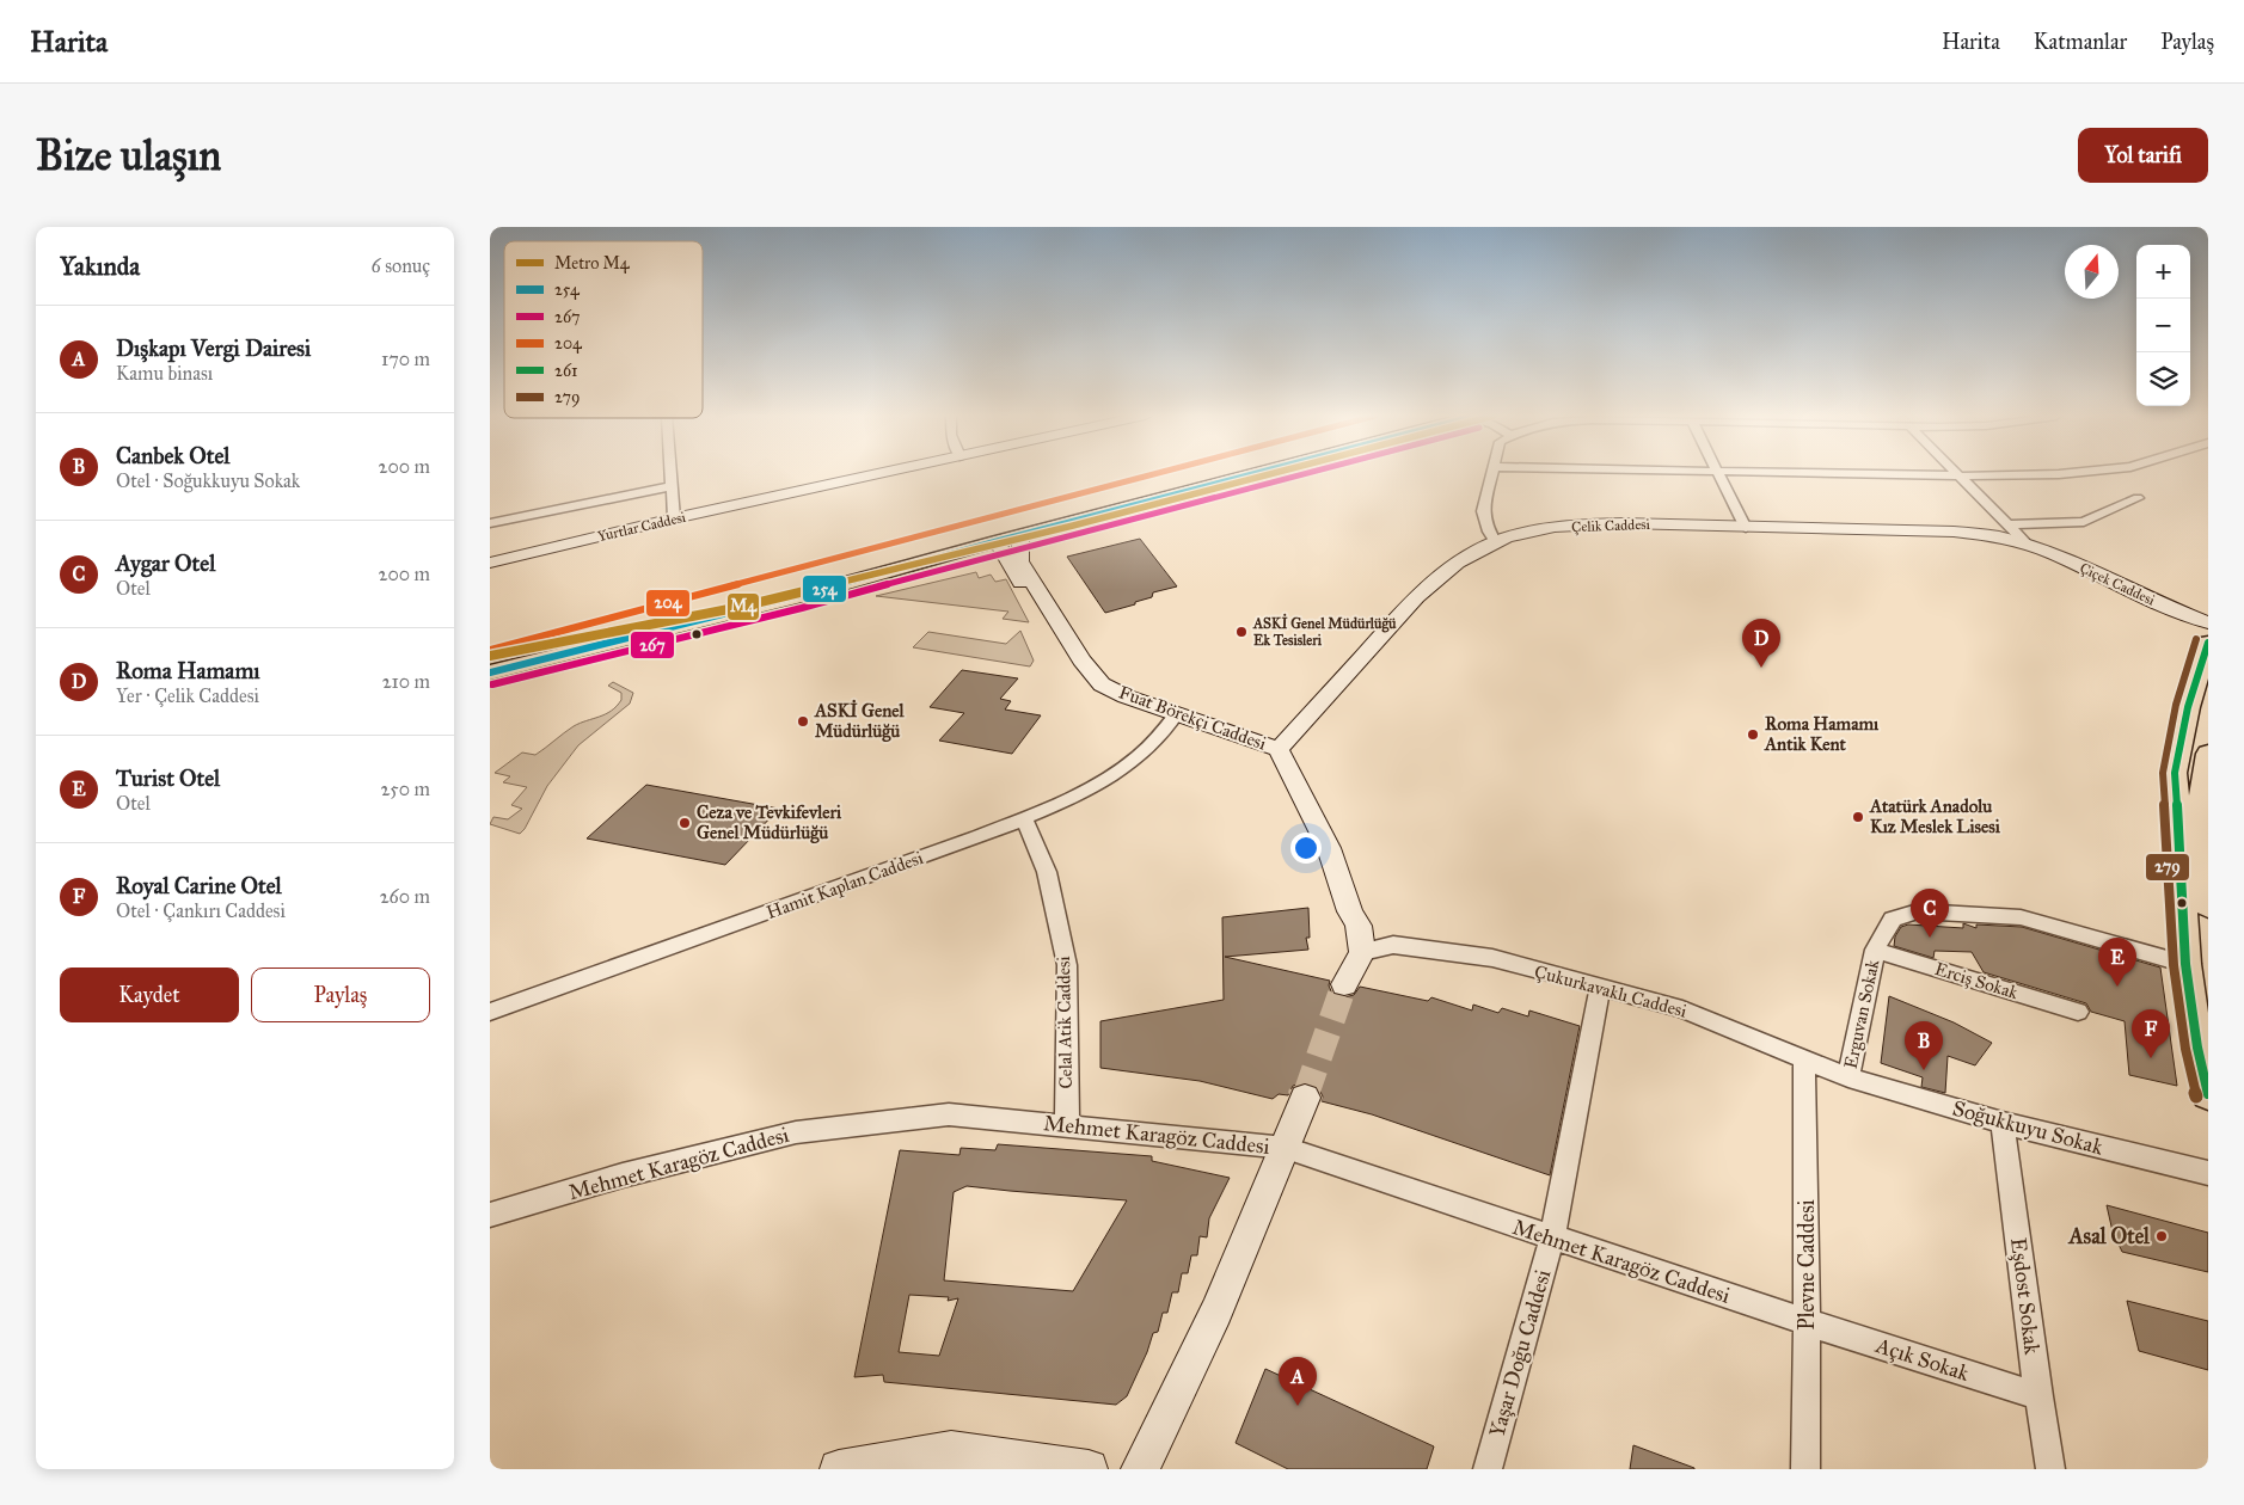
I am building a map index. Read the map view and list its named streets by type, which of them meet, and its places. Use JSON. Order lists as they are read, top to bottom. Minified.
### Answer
{"streets":{"street":["Çelik Caddesi","Yurtlar Caddesi","Çiçek Caddesi","Fuat Börekçi Caddesi","Hamit Kaplan Caddesi","Erciş Sokak","Çukurkavaklı Caddesi","Erguvan Sokak","Celal Atik Caddesi","Soğukkuyu Sokak","Mehmet Karagöz Caddesi","Plevne Caddesi","Eşdost Sokak","Yaşar Doğu Caddesi","Açık Sokak"]},"crossings":[["Çelik Caddesi","Çiçek Caddesi"],["Çelik Caddesi","Fuat Börekçi Caddesi"],["Fuat Börekçi Caddesi","Hamit Kaplan Caddesi"],["Fuat Börekçi Caddesi","Çukurkavaklı Caddesi"],["Hamit Kaplan Caddesi","Celal Atik Caddesi"],["Erciş Sokak","Erguvan Sokak"],["Çukurkavaklı Caddesi","Erguvan Sokak"],["Çukurkavaklı Caddesi","Soğukkuyu Sokak"],["Çukurkavaklı Caddesi","Plevne Caddesi"],["Çukurkavaklı Caddesi","Yaşar Doğu Caddesi"],["Erguvan Sokak","Soğukkuyu Sokak"],["Celal Atik Caddesi","Mehmet Karagöz Caddesi"],["Soğukkuyu Sokak","Eşdost Sokak"],["Mehmet Karagöz Caddesi","Plevne Caddesi"],["Mehmet Karagöz Caddesi","Yaşar Doğu Caddesi"],["Mehmet Karagöz Caddesi","Açık Sokak"],["Plevne Caddesi","Açık Sokak"],["Eşdost Sokak","Açık Sokak"]],"places":["ASKİ Genel Müdürlüğü Ek Tesisleri","ASKİ Genel Müdürlüğü","Roma Hamamı Antik Kent","Atatürk Anadolu Kız Meslek Lisesi","Ceza ve Tevkifevleri Genel Müdürlüğü","Asal Otel"],"lines":["metro line M4","transit line 254","transit line 267","transit line 204","transit line 279","transit line 261"],"legend":["Metro M4","254","267","204","261","279"],"north":"top","page":{"header":"Harita","nav":["Harita","Katmanlar","Paylaş"],"buttons":["Yol tarifi",["Kaydet","Paylaş"]],"title":"Bize ulaşın","heading":["Yakında","6 sonuç"],"map_buttons":["+","−"],"list":[{"mark":"A","name":"Dışkapı Vergi Dairesi","note":"Kamu binası","value":"170 m"},{"mark":"B","name":"Canbek Otel","note":"Otel · Soğukkuyu Sokak","value":"200 m"},{"mark":"C","name":"Aygar Otel","note":"Otel","value":"200 m"},{"mark":"D","name":"Roma Hamamı","note":"Yer · Çelik Caddesi","value":"210 m"},{"mark":"E","name":"Turist Otel","note":"Otel","value":"250 m"},{"mark":"F","name":"Royal Carine Otel","note":"Otel · Çankırı Caddesi","value":"260 m"}],"pins":["D","C","E","F","B","A"]}}
